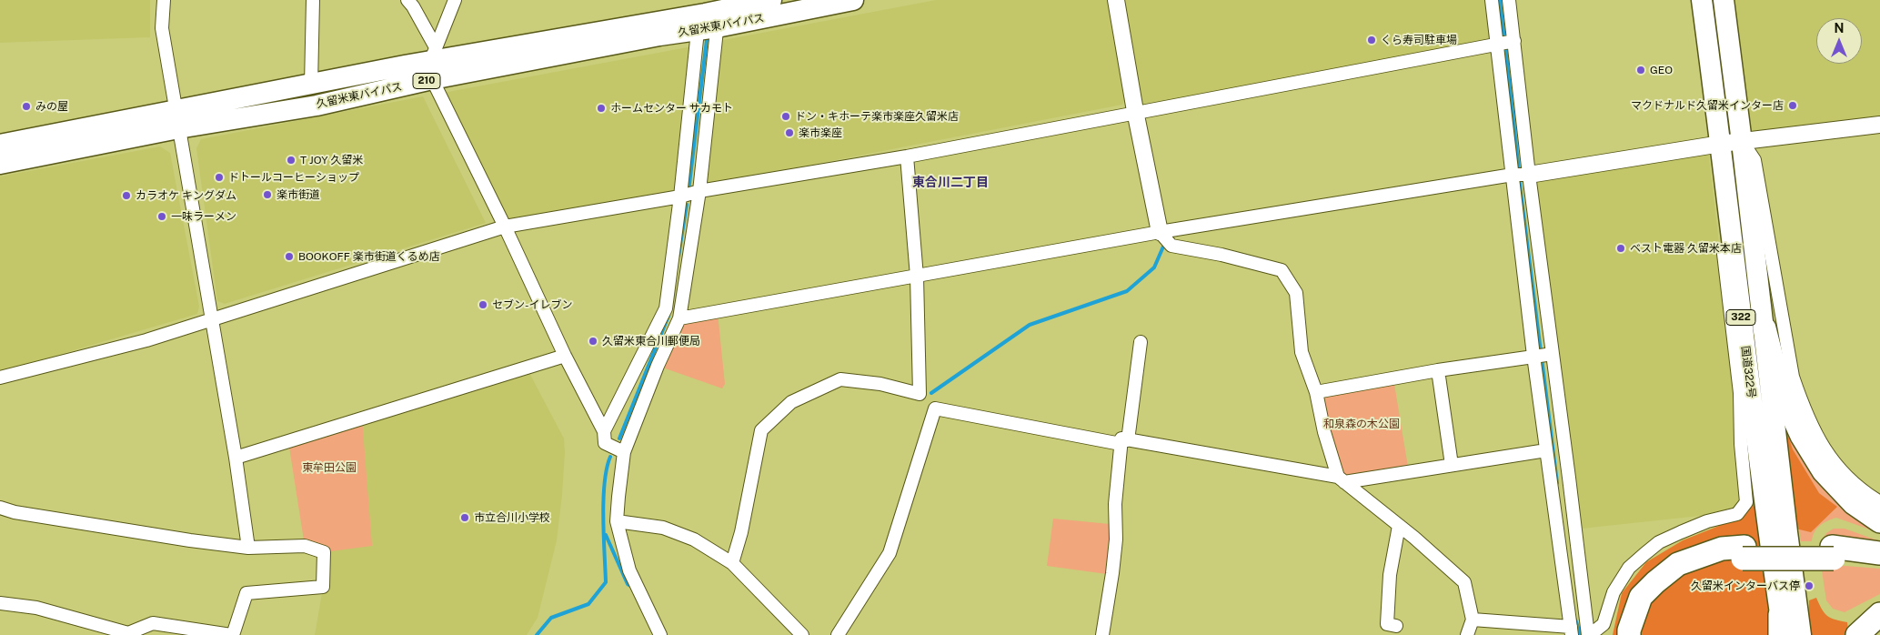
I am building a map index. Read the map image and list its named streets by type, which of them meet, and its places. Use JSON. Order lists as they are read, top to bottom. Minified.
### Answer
{"streets":{"highway":["久留米東バイパス","210","322","国道322号"]},"districts":["東合川二丁目"],"parks":["和泉森の木公園","東牟田公園"],"places":["くら寿司駐車場","GEO","マクドナルド久留米インター店","みの屋","ホームセンター サカモト","ドン・キホーテ楽市楽座久留米店","楽市楽座","T JOY 久留米","ドトールコーヒーショップ","楽市街道","カラオケ キングダム","一味ラーメン","ベスト電器 久留米本店","BOOKOFF 楽市街道くるめ店","セブン-イレブン","久留米東合川郵便局","市立合川小学校","久留米インターバス停"],"north":"top"}
